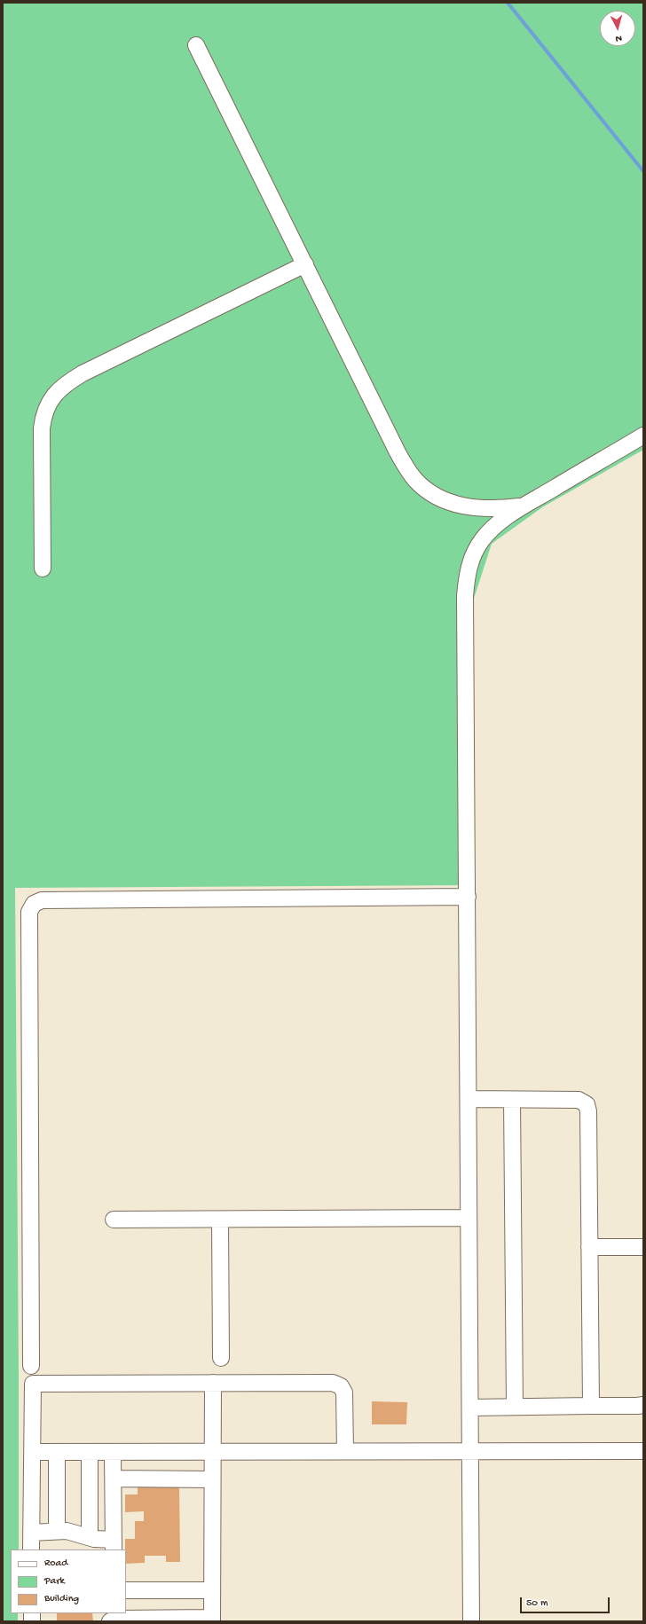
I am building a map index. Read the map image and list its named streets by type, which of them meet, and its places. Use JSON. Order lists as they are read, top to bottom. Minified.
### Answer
{"legend":["Road","Park","Building"],"scale_bar":"50 m","north":"bottom"}
